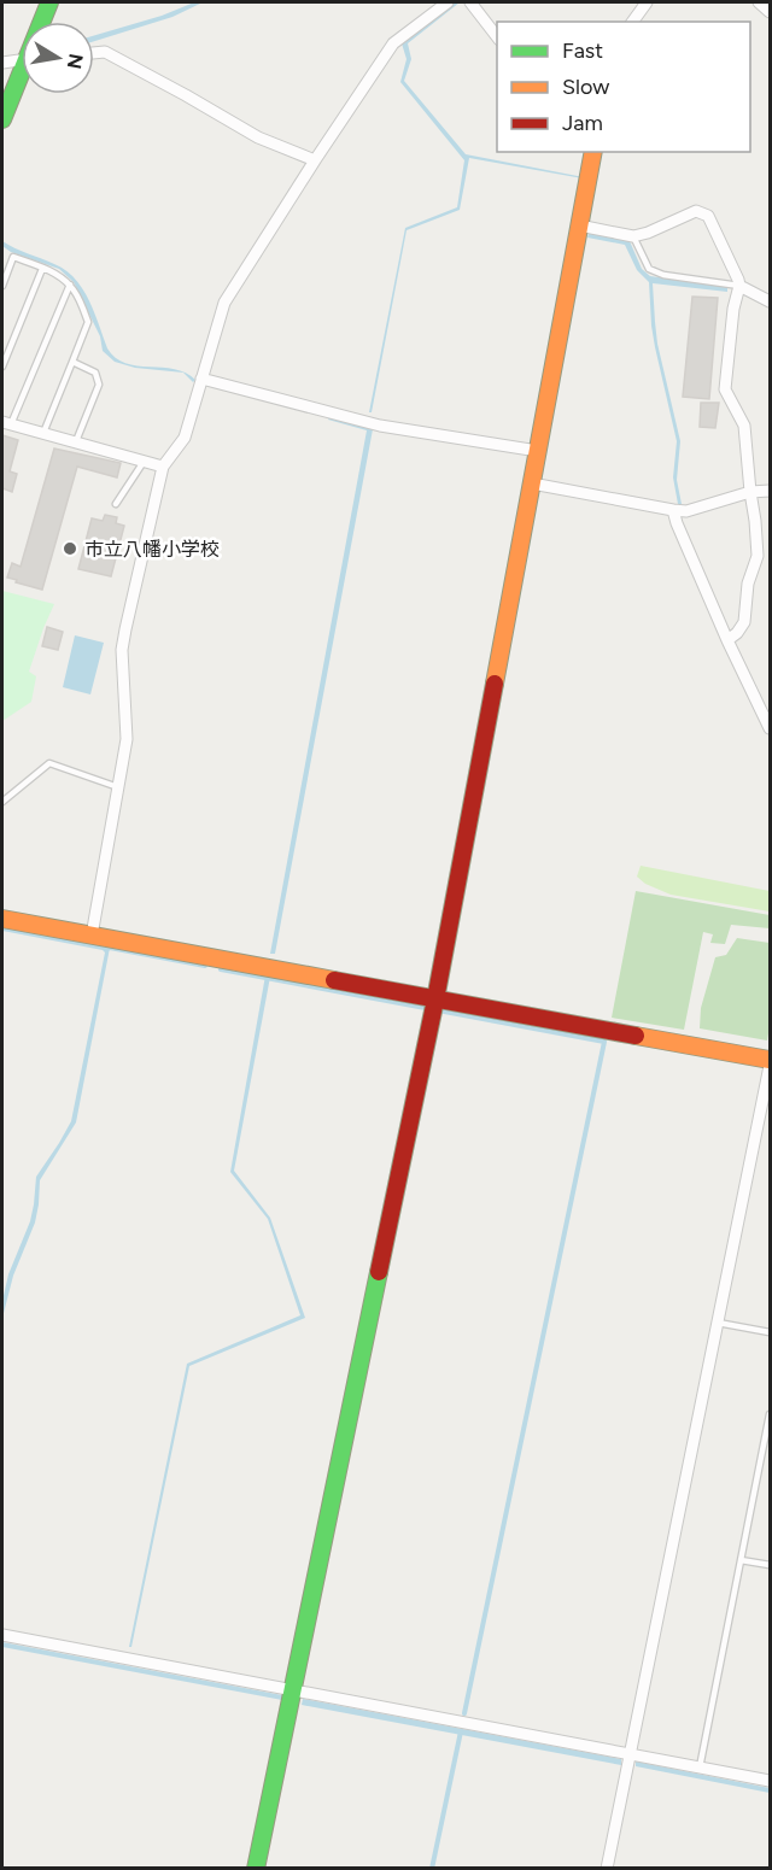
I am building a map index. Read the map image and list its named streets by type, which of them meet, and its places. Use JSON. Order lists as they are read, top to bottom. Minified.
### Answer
{"places":["市立八幡小学校"],"legend":["Fast","Slow","Jam"],"north":"right"}
